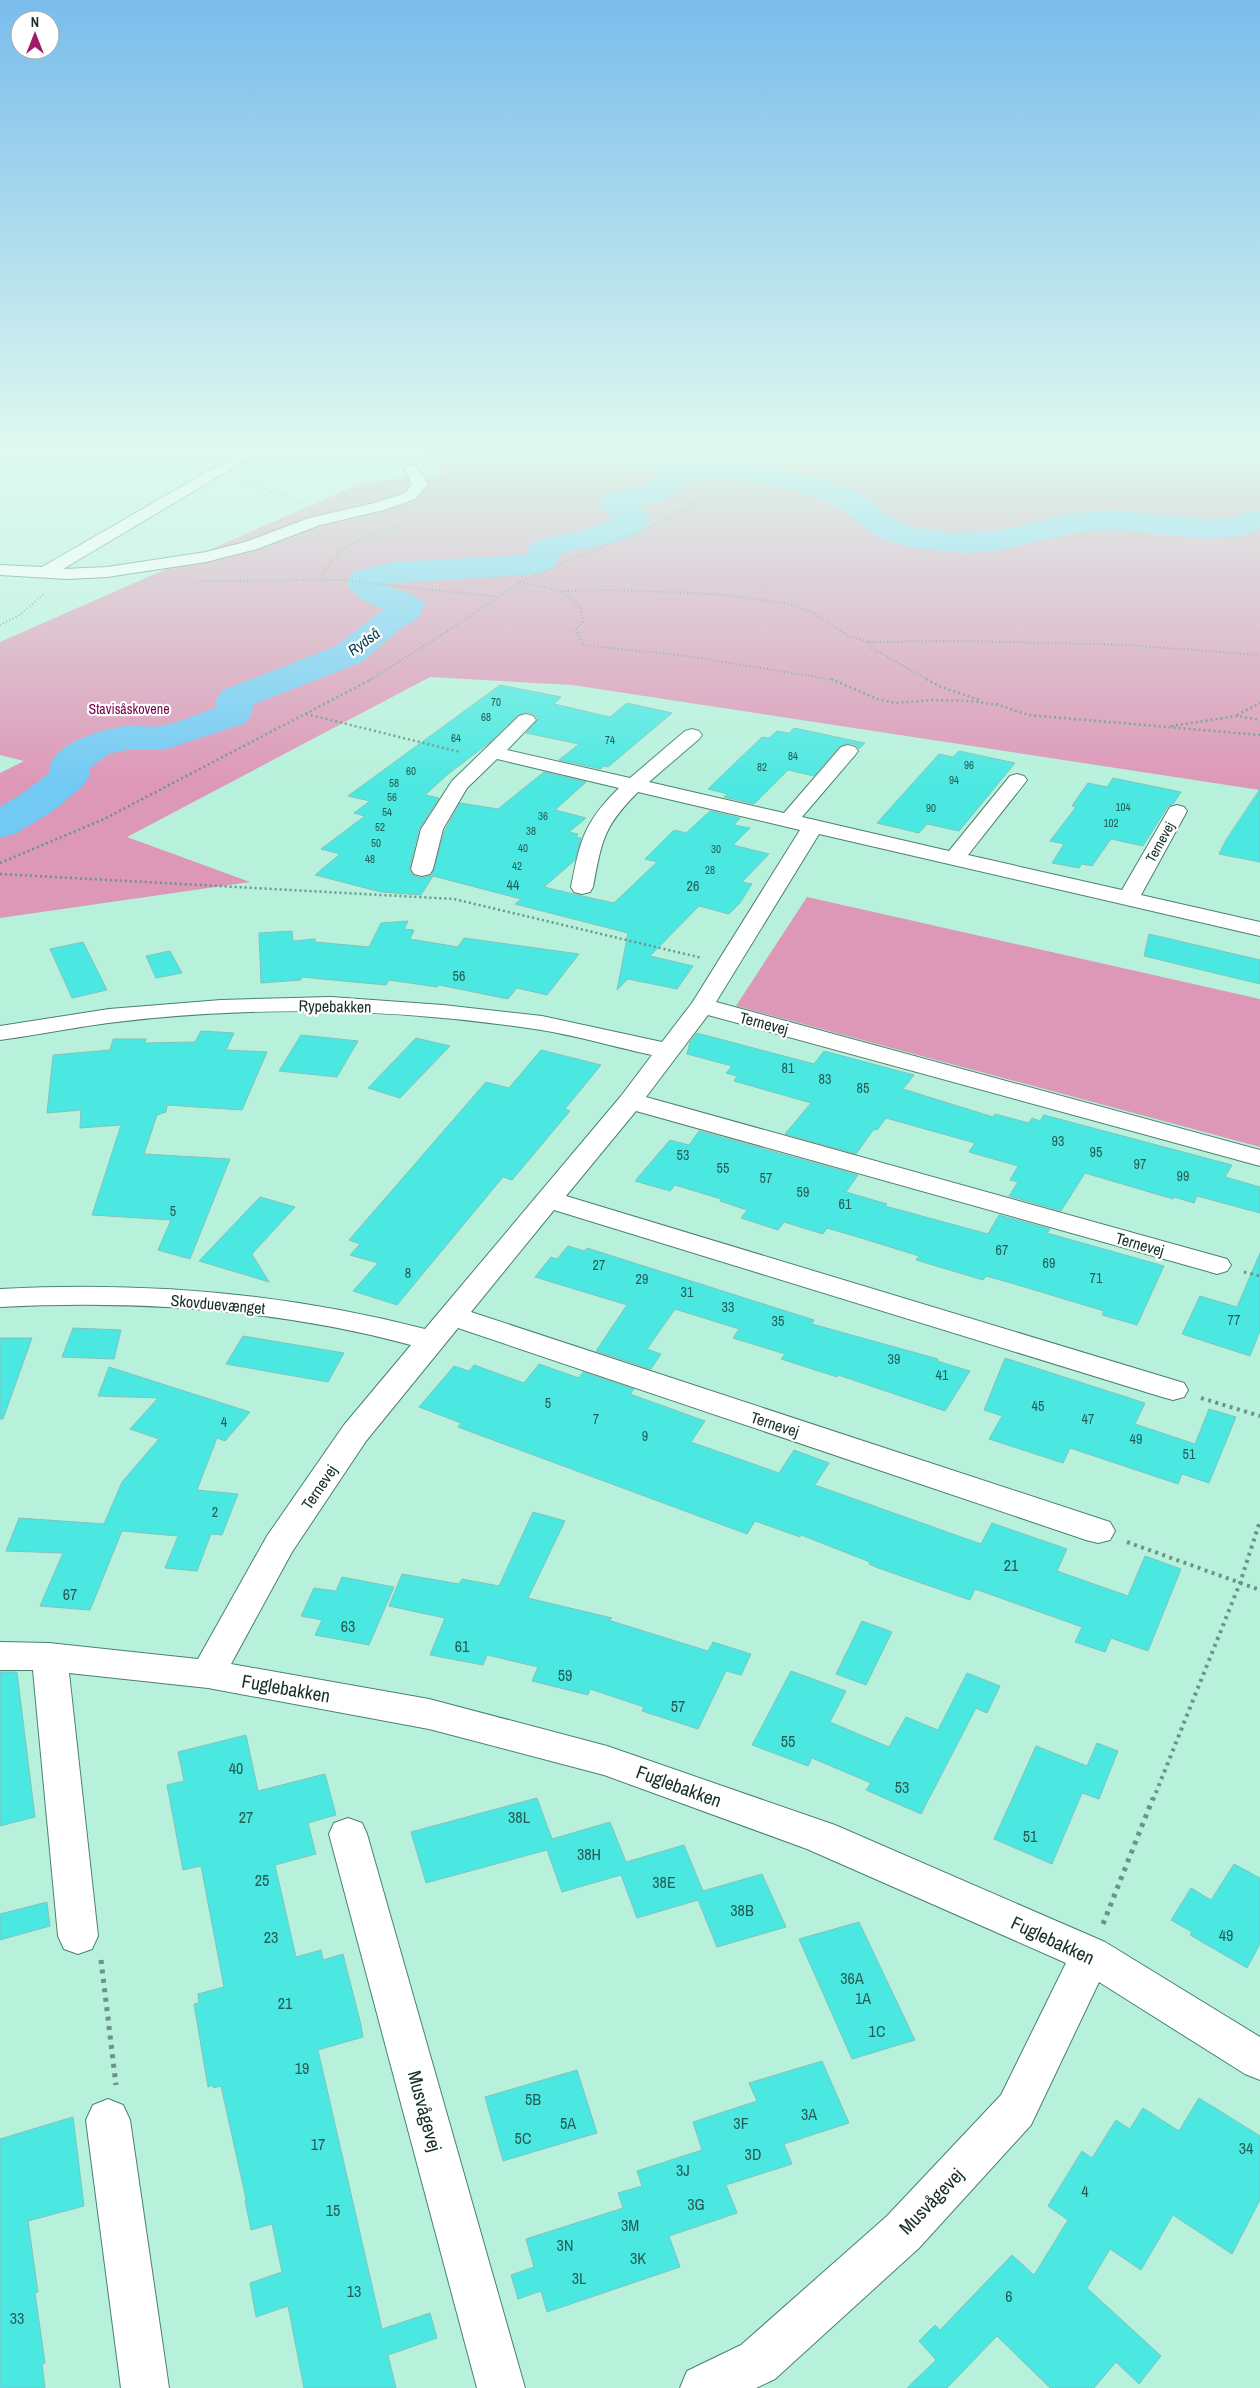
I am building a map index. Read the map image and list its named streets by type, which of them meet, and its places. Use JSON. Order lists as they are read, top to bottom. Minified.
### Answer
{"streets":{"street":["Ternevej","Rypebakken","Skovduevænget","Fuglebakken","Musvågevej"]},"crossings":[["Ternevej","Rypebakken"],["Ternevej","Skovduevænget"],["Ternevej","Fuglebakken"],["Fuglebakken","Musvågevej"]],"water":["Rydså"],"parks":["Stavisåskovene"],"house_numbers":["70","68","64","74","84","96","82","60","94","58","56","104","90","54","36","102","52","38","50","40","30","48","42","28","44","26","56","81","83","85","93","95","53","97","55","99","57","59","61","5","67","69","27","8","71","29","31","33","77","35","39","41","5","45","7","47","4","9","49","51","2","21","67","63","61","59","57","55","40","53","27","38L","51","38H","25","38E","38B","49","23","36A","1A","21","1C","19","5B","3A","5A","3F","5C","17","34","3D","3J","4","3G","15","3M","3N","3K","3L","13","6","33"],"north":"top"}
